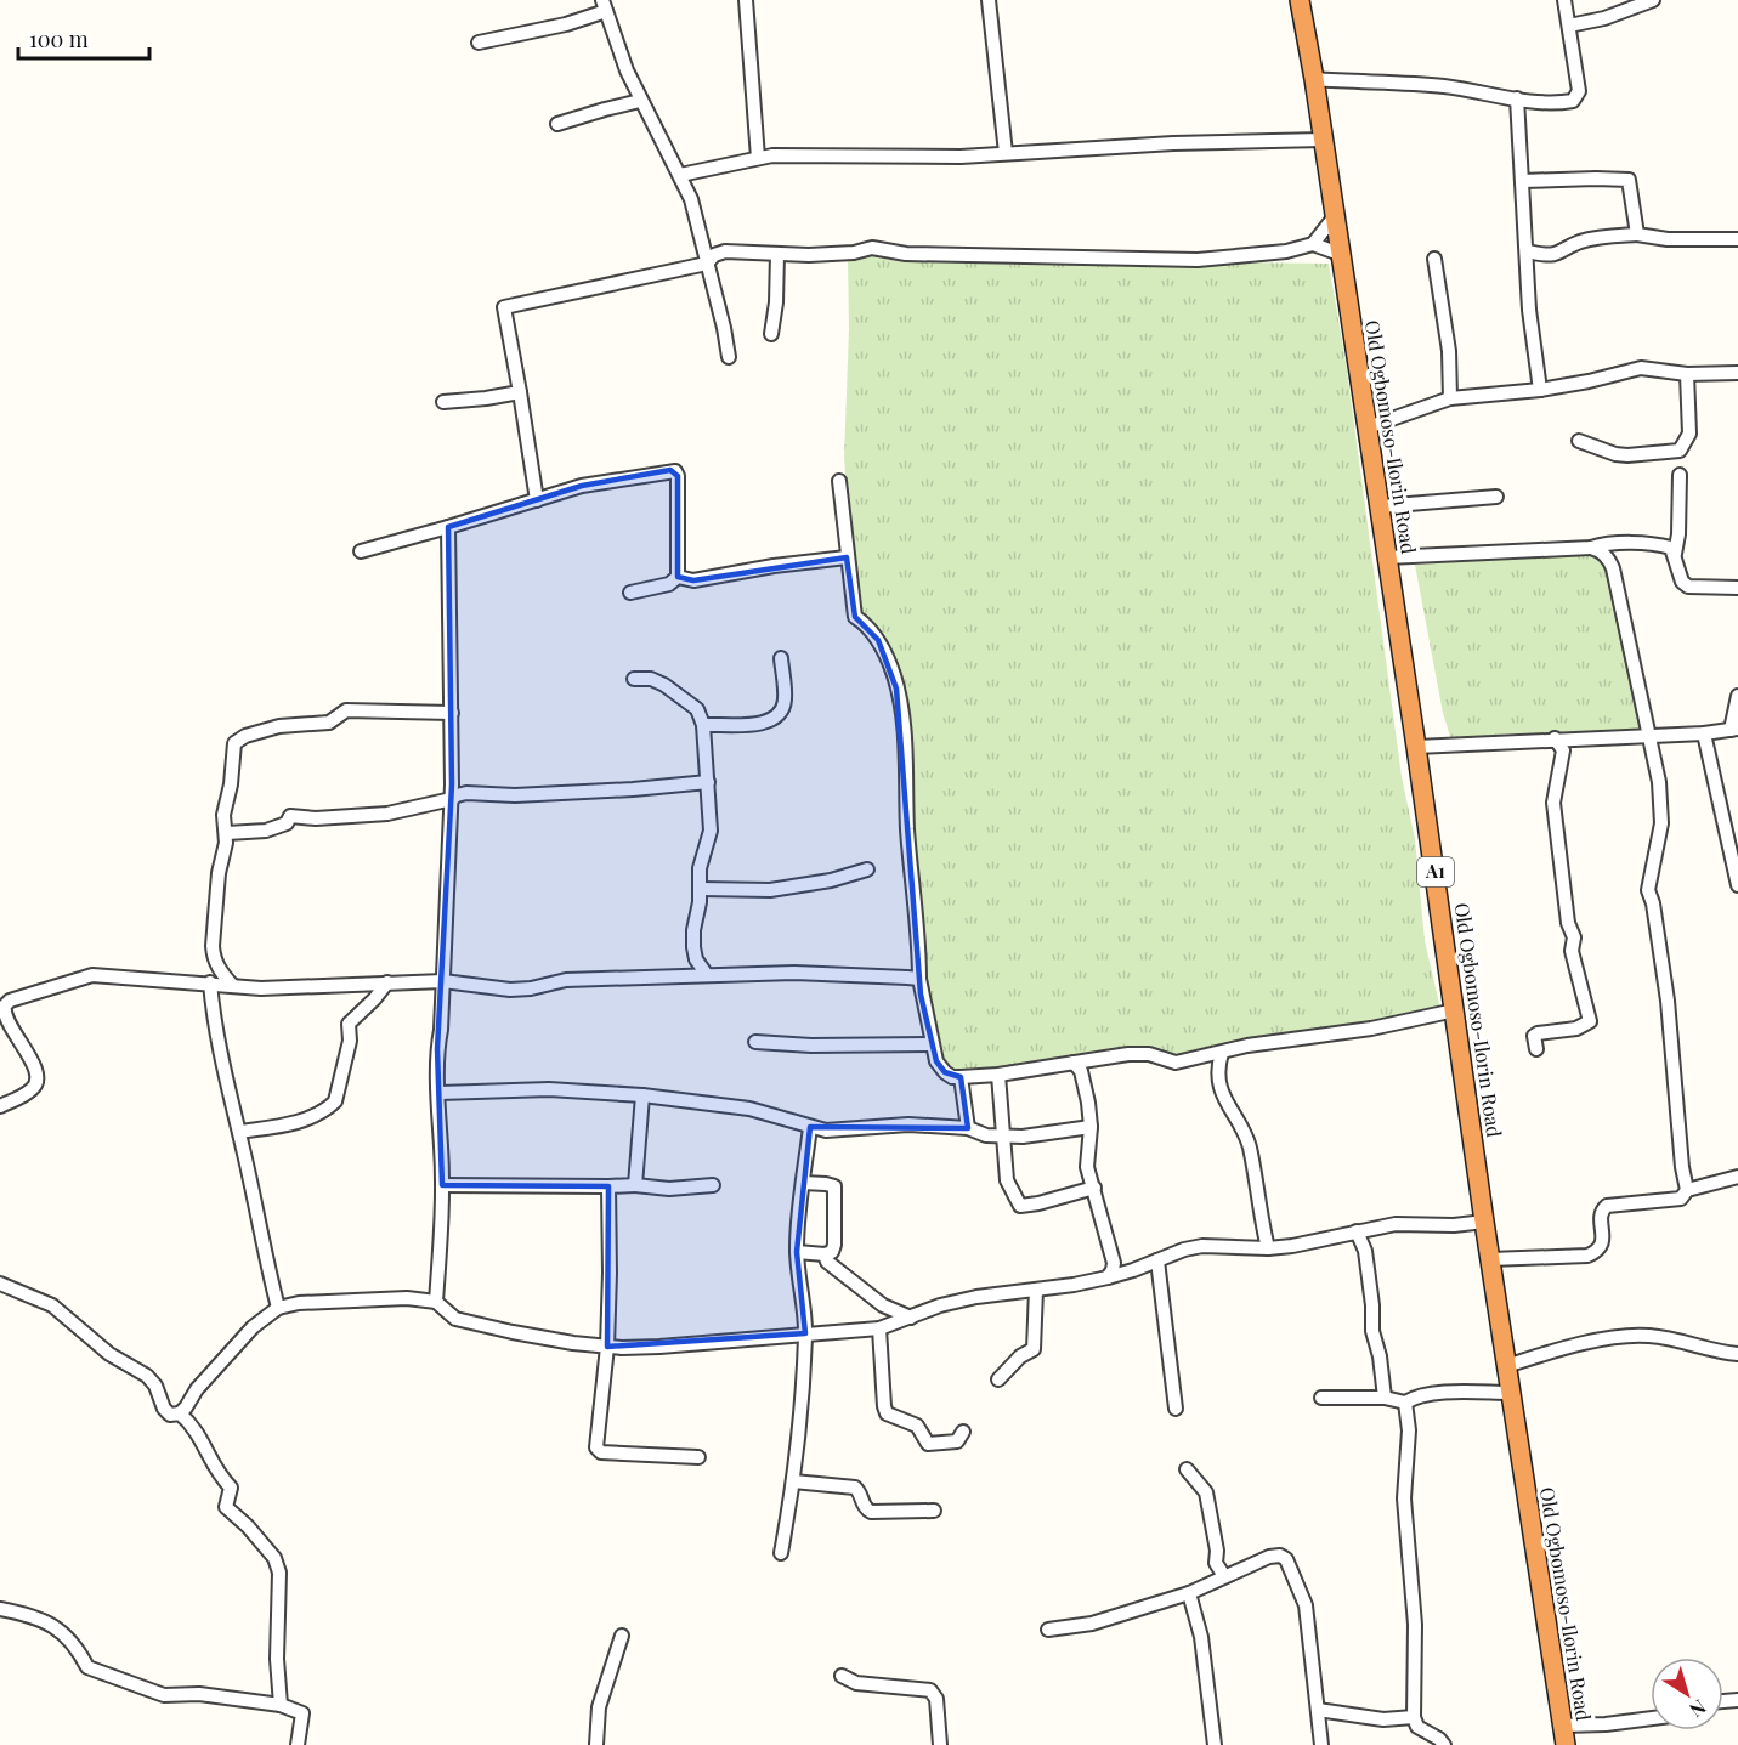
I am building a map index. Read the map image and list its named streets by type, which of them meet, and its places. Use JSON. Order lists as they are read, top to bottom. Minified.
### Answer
{"streets":{"highway":["Old Ogbomoso-Ilorin Road","A1"]},"scale_bar":"100 m","north":"bottom right"}
